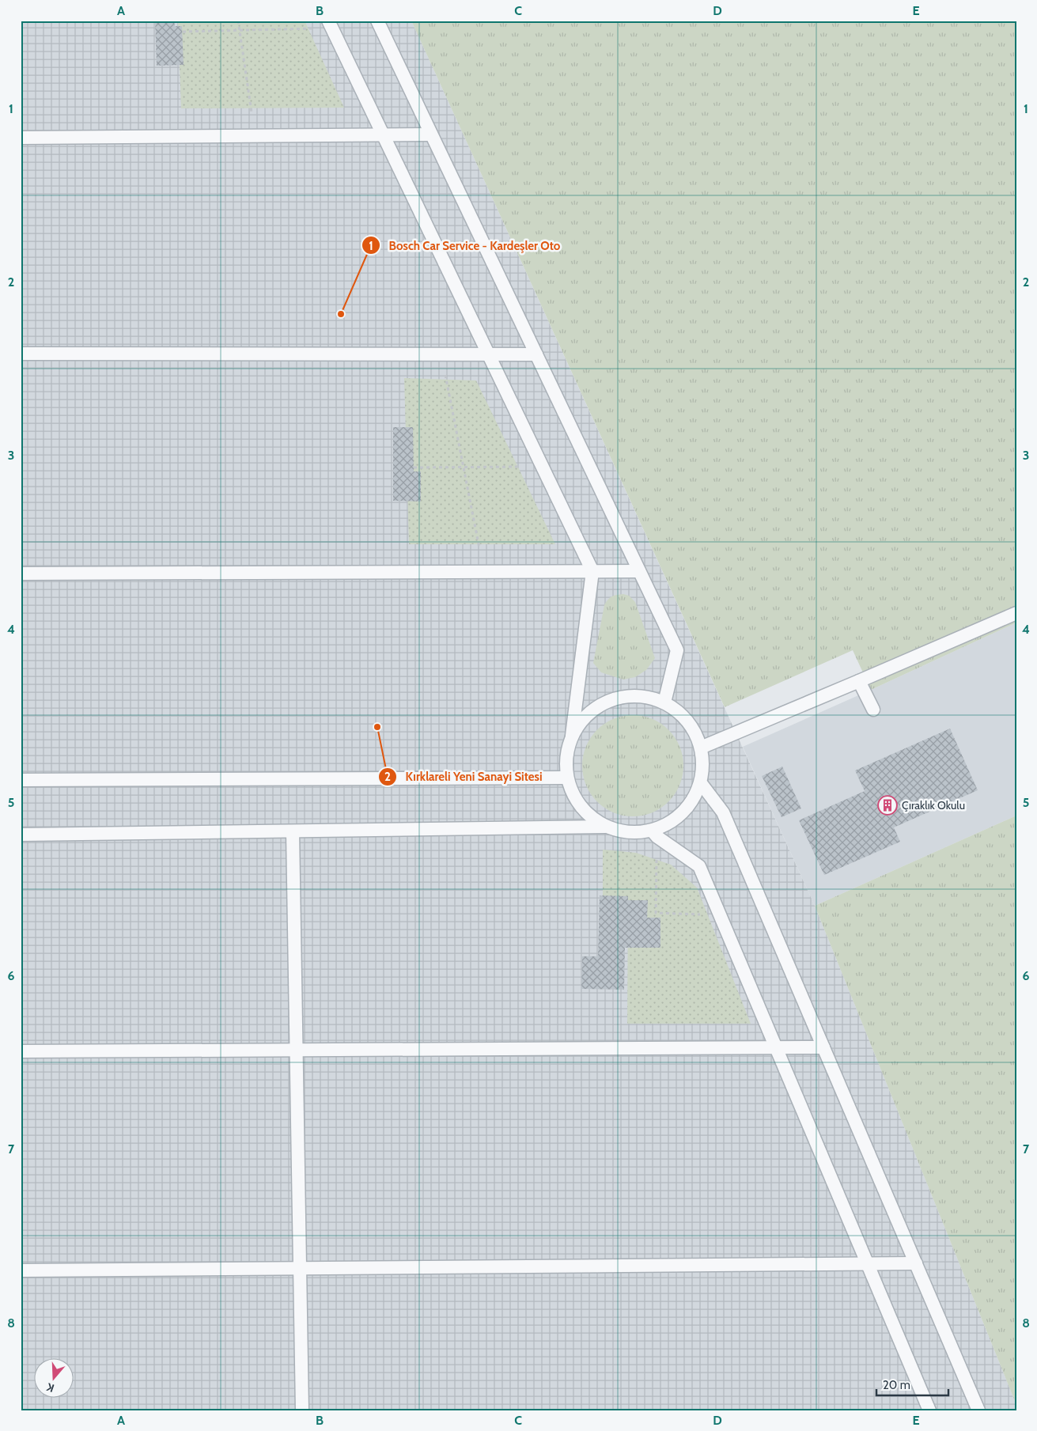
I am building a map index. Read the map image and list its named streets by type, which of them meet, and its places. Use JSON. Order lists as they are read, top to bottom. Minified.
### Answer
{"places":{"other":["Bosch Car Service - Kardeşler Oto","Kırklareli Yeni Sanayi Sitesi"],"building":["Çıraklık Okulu"]},"scale_bar":"20 m","north":"bottom","grid":{"columns":["A","B","C","D","E"],"rows":["1","2","3","4","5","6","7","8"]}}
